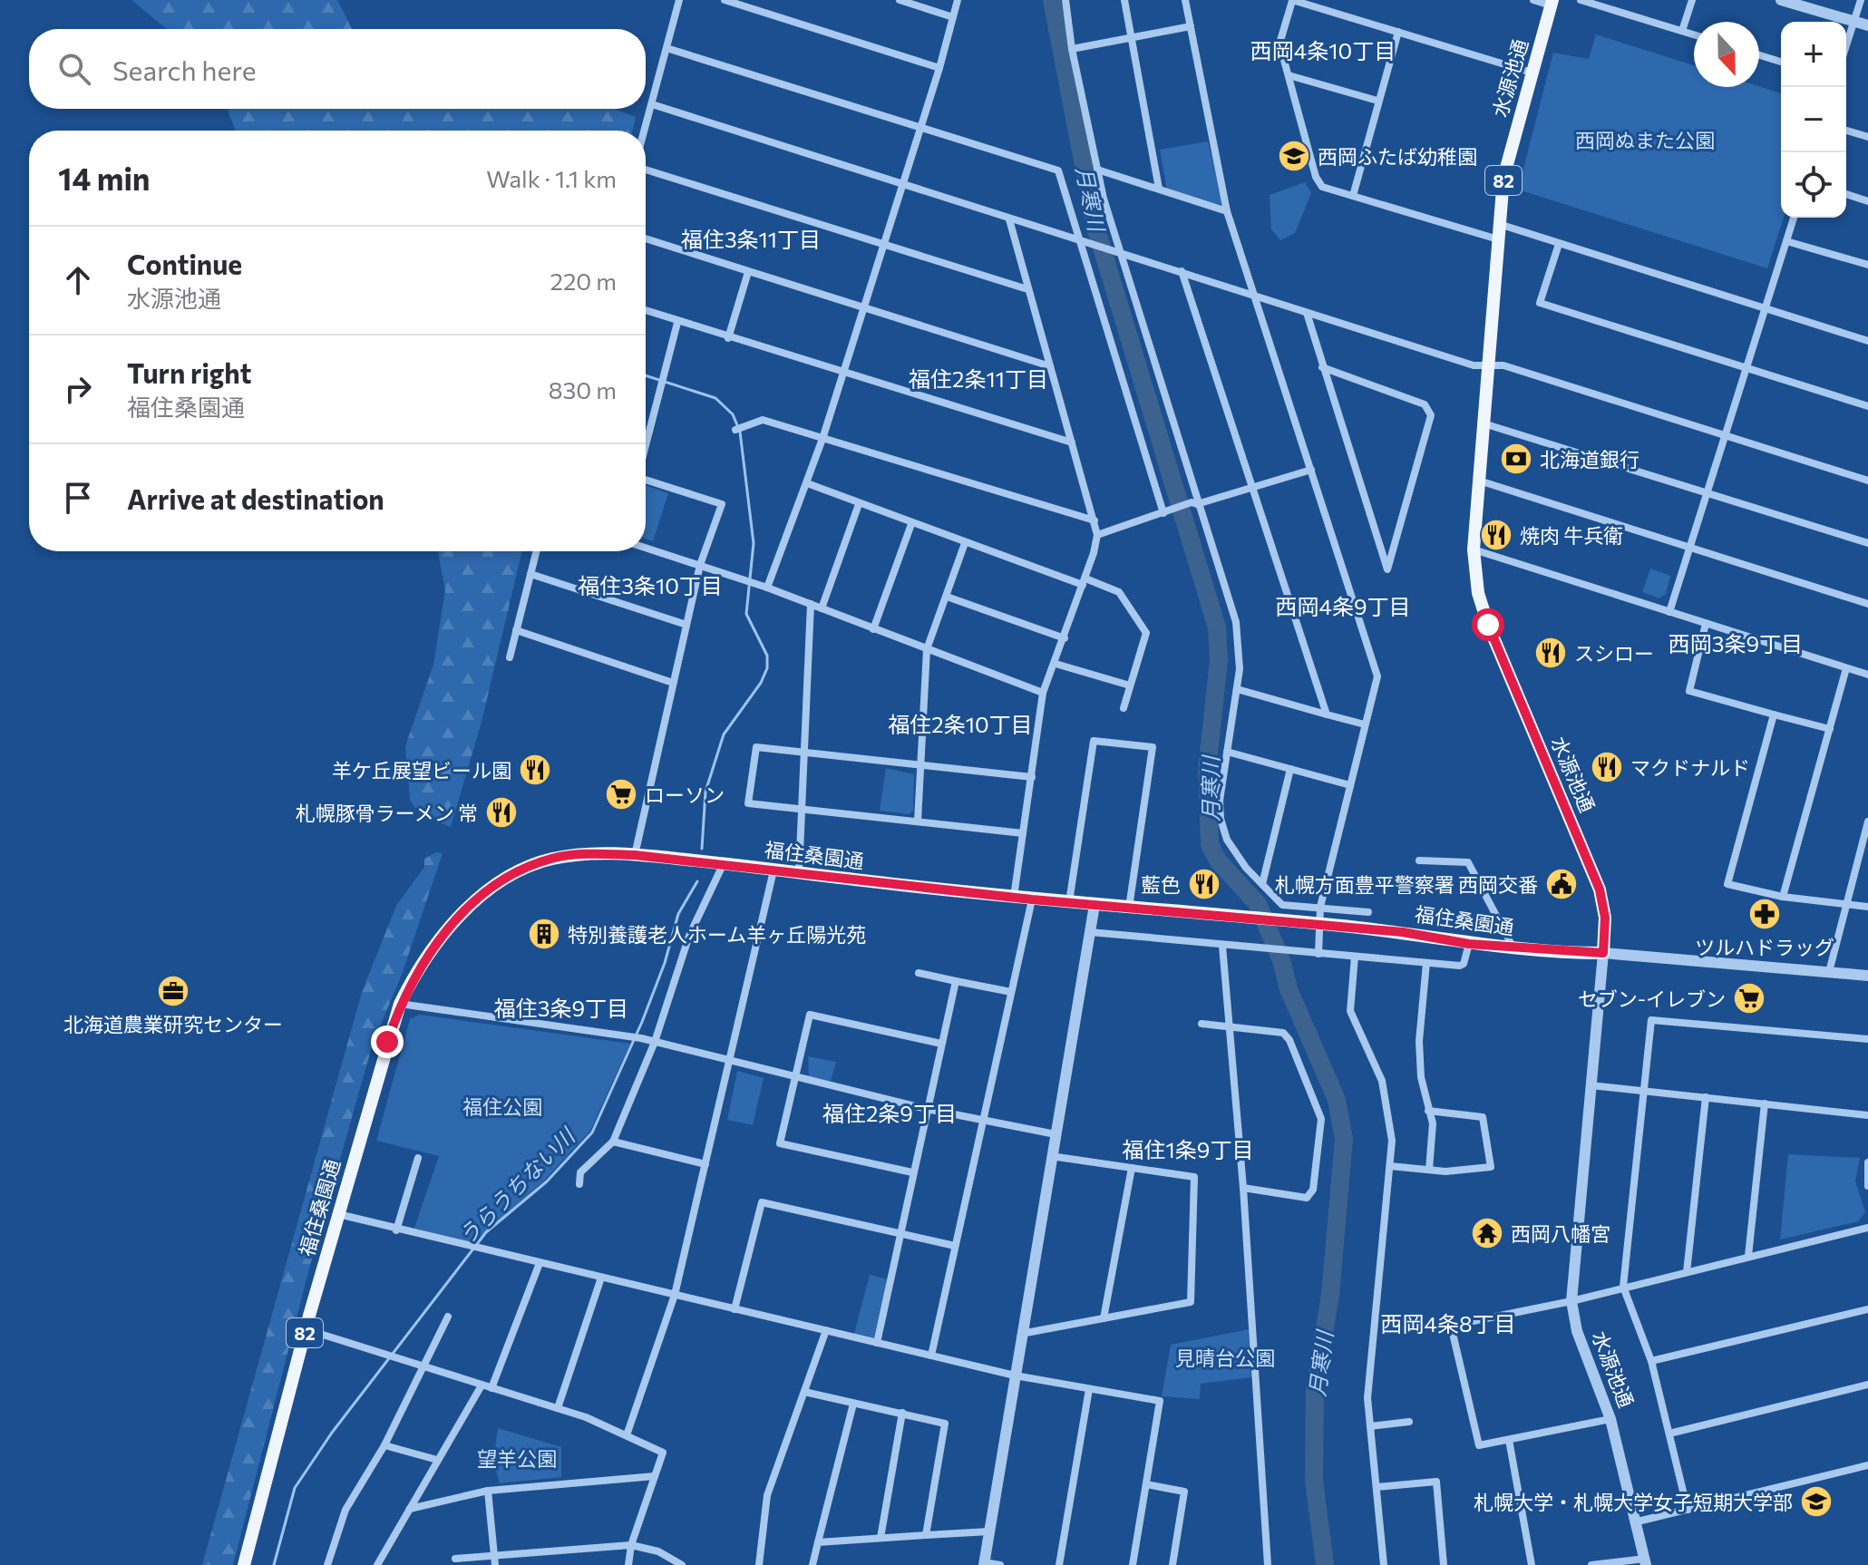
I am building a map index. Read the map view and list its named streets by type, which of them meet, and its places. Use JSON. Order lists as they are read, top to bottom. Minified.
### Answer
{"streets":{"main road":["水源池通","82","福住桑園通"]},"crossings":[["水源池通","福住桑園通"]],"districts":["西岡4条10丁目","福住3条11丁目","福住2条11丁目","福住3条10丁目","西岡4条9丁目","西岡3条9丁目","福住2条10丁目","福住3条9丁目","福住2条9丁目","福住1条9丁目","西岡4条8丁目"],"water":["月寒川","うらうちない川"],"parks":["西岡ぬまた公園","福住公園","見晴台公園","望羊公園"],"places":{"school or university":["西岡ふたば幼稚園","札幌大学・札幌大学女子短期大学部"],"bank":["北海道銀行"],"restaurant":["焼肉 牛兵衛","スシロー","マクドナルド","羊ケ丘展望ビール園","札幌豚骨ラーメン 常","藍色"],"supermarket":["ローソン","セブン-イレブン"],"public building":["札幌方面豊平警察署 西岡交番"],"pharmacy":["ツルハドラッグ"],"building":["特別養護老人ホーム羊ヶ丘陽光苑"],"office":["北海道農業研究センター"],"temple":["西岡八幡宮"]},"north":"bottom","page":{"map_buttons":["+","−"],"search":"Search here","heading":["14 min","Walk · 1.1 km"],"list":[["Continue","水源池通","220 m"],["Turn right","福住桑園通","830 m"],"Arrive at destination"]}}
